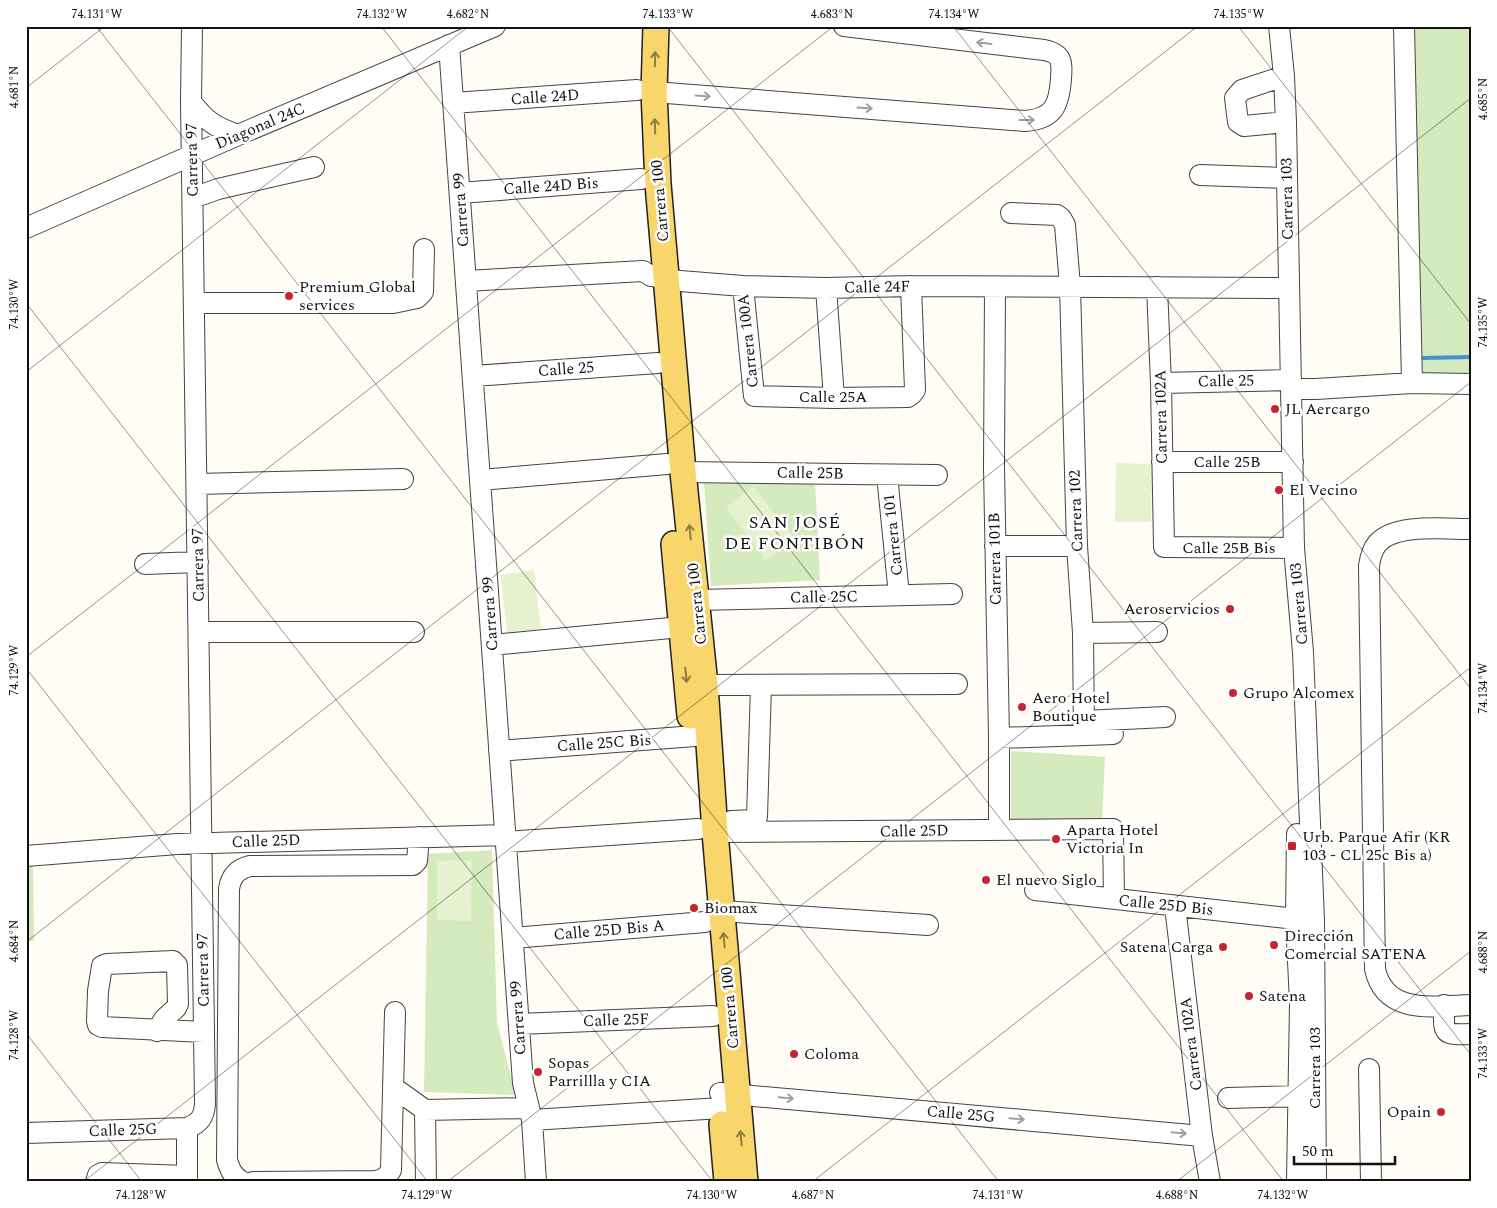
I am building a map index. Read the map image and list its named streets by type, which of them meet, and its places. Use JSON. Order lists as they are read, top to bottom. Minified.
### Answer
{"streets":{"main road":["Carrera 100"],"street":["Calle 24D","Diagonal 24C","Carrera 97","Calle 24D Bis","Carrera 103","Carrera 99","Calle 24F","Carrera 100A","Calle 25","Calle 25A","Carrera 102A","Calle 25B","Carrera 102","Carrera 101","Calle 25B Bis","Carrera 101B","Calle 25C","Calle 25C Bis","Calle 25D","Calle 25D Bis","Calle 25D Bis A","Calle 25F","Calle 25G"]},"crossings":[["Calle 24D","Carrera 100"],["Calle 24D","Carrera 99"],["Diagonal 24C","Carrera 97"],["Diagonal 24C","Carrera 99"],["Carrera 97","Calle 25D"],["Carrera 97","Calle 25G"],["Calle 24D Bis","Carrera 100"],["Calle 24D Bis","Carrera 99"],["Carrera 103","Calle 24F"],["Carrera 103","Calle 25"],["Carrera 103","Calle 25B"],["Carrera 103","Calle 25B Bis"],["Carrera 103","Calle 25D Bis"],["Carrera 100","Calle 24F"],["Carrera 100","Calle 25"],["Carrera 100","Calle 25B"],["Carrera 100","Calle 25C"],["Carrera 100","Calle 25C Bis"],["Carrera 100","Calle 25D"],["Carrera 100","Calle 25D Bis A"],["Carrera 100","Calle 25F"],["Carrera 100","Calle 25G"],["Carrera 99","Calle 24F"],["Carrera 99","Calle 25"],["Carrera 99","Calle 25B"],["Carrera 99","Calle 25C Bis"],["Carrera 99","Calle 25D"],["Carrera 99","Calle 25D Bis A"],["Carrera 99","Calle 25F"],["Carrera 99","Calle 25G"],["Calle 24F","Carrera 100A"],["Calle 24F","Calle 25A"],["Calle 24F","Carrera 102A"],["Calle 24F","Carrera 102"],["Calle 24F","Carrera 101B"],["Carrera 100A","Calle 25A"],["Calle 25","Carrera 102A"],["Carrera 102A","Calle 25B"],["Carrera 102A","Calle 25B Bis"],["Carrera 102A","Calle 25D Bis"],["Carrera 102A","Calle 25G"],["Calle 25B","Carrera 101"],["Carrera 101","Calle 25C"],["Carrera 101B","Calle 25D"],["Calle 25D","Calle 25D Bis"]],"one_way":["Calle 25G"],"districts":["SAN JOSÉ DE FONTIBÓN"],"places":{"other":["Premium Global services","JL Aercargo","El Vecino","Aeroservicios","Grupo Alcomex","Aero Hotel Boutique","Aparta Hotel Victoria In","El nuevo Siglo","Biomax","Dirección Comercial SATENA","Satena Carga","Satena","Coloma","Sopas Parrillla y CIA","Opain"],"transit":["Urb. Parque Afir (KR 103 - CL 25c Bis a)"]},"scale_bar":"50 m","coordinates":["74.131°W","74.132°W","4.682°N","74.133°W","4.683°N","74.134°W","74.135°W","4.681°N","4.685°N","74.130°W","74.129°W","4.684°N","4.688°N","74.128°W","4.687°N"]}
